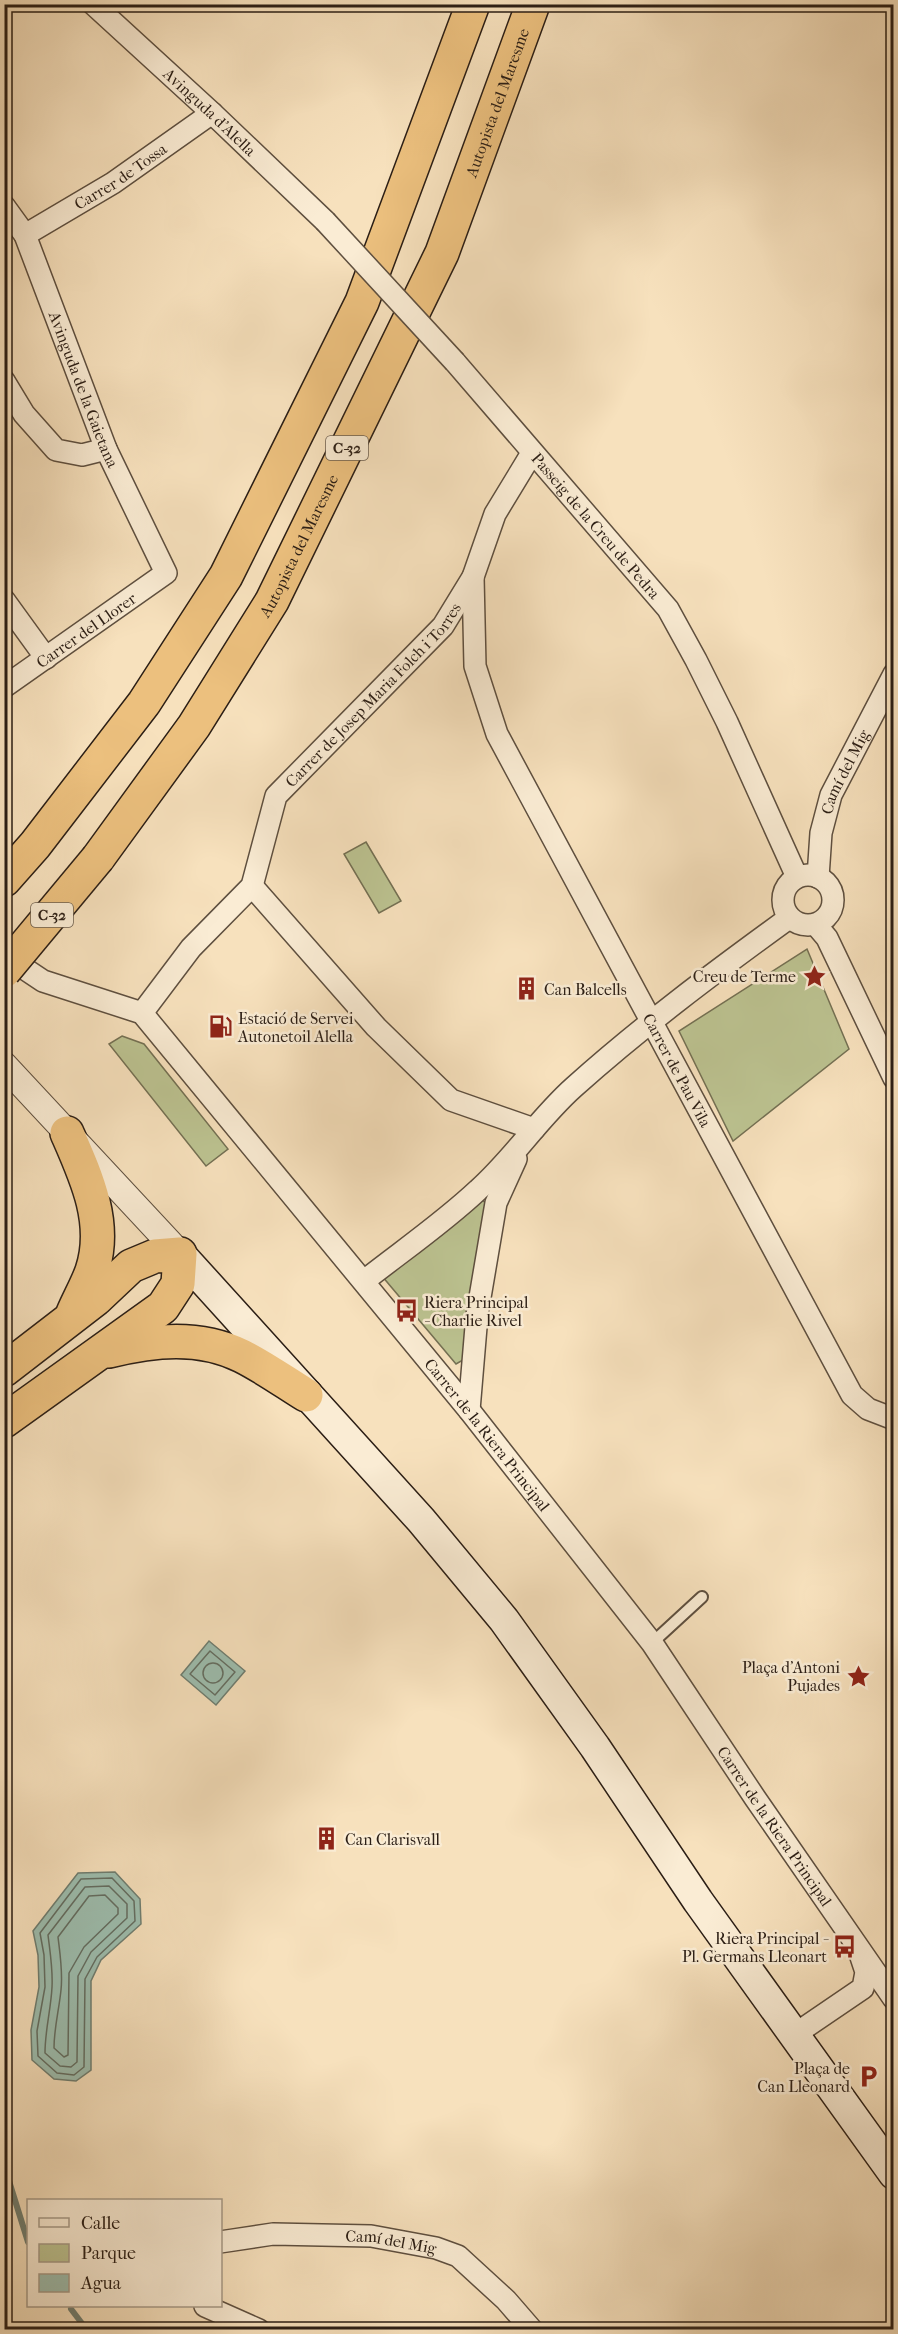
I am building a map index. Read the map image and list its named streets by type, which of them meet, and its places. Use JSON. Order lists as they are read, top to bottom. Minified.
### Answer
{"streets":{"highway":["Autopista del Maresme","C-32"],"street":["Avinguda d'Alella","Carrer de Tossa","Avinguda de la Gaietana","Passeig de la Creu de Pedra","Carrer del Llorer","Carrer de Josep Maria Folch i Torres","Camí del Mig","Carrer de Pau Vila","Carrer de la Riera Principal"]},"crossings":[["Avinguda d'Alella","Carrer de Tossa"],["Avinguda d'Alella","Passeig de la Creu de Pedra"],["Carrer de Tossa","Avinguda de la Gaietana"],["Avinguda de la Gaietana","Carrer del Llorer"],["Passeig de la Creu de Pedra","Carrer de Josep Maria Folch i Torres"],["Passeig de la Creu de Pedra","Camí del Mig"],["Carrer de Josep Maria Folch i Torres","Carrer de Pau Vila"],["Carrer de Josep Maria Folch i Torres","Carrer de la Riera Principal"]],"places":{"place":["Creu de Terme","Plaça d'Antoni Pujades"],"building":["Can Balcells","Can Clarisvall"],"fuel station":["Estació de Servei Autonetoil Alella"],"bus stop":["Riera Principal - Charlie Rivel","Riera Principal - Pl. Germans Lleonart"],"parking":["Plaça de Can Lleonard"]},"legend":["Calle","Parque","Agua"]}
